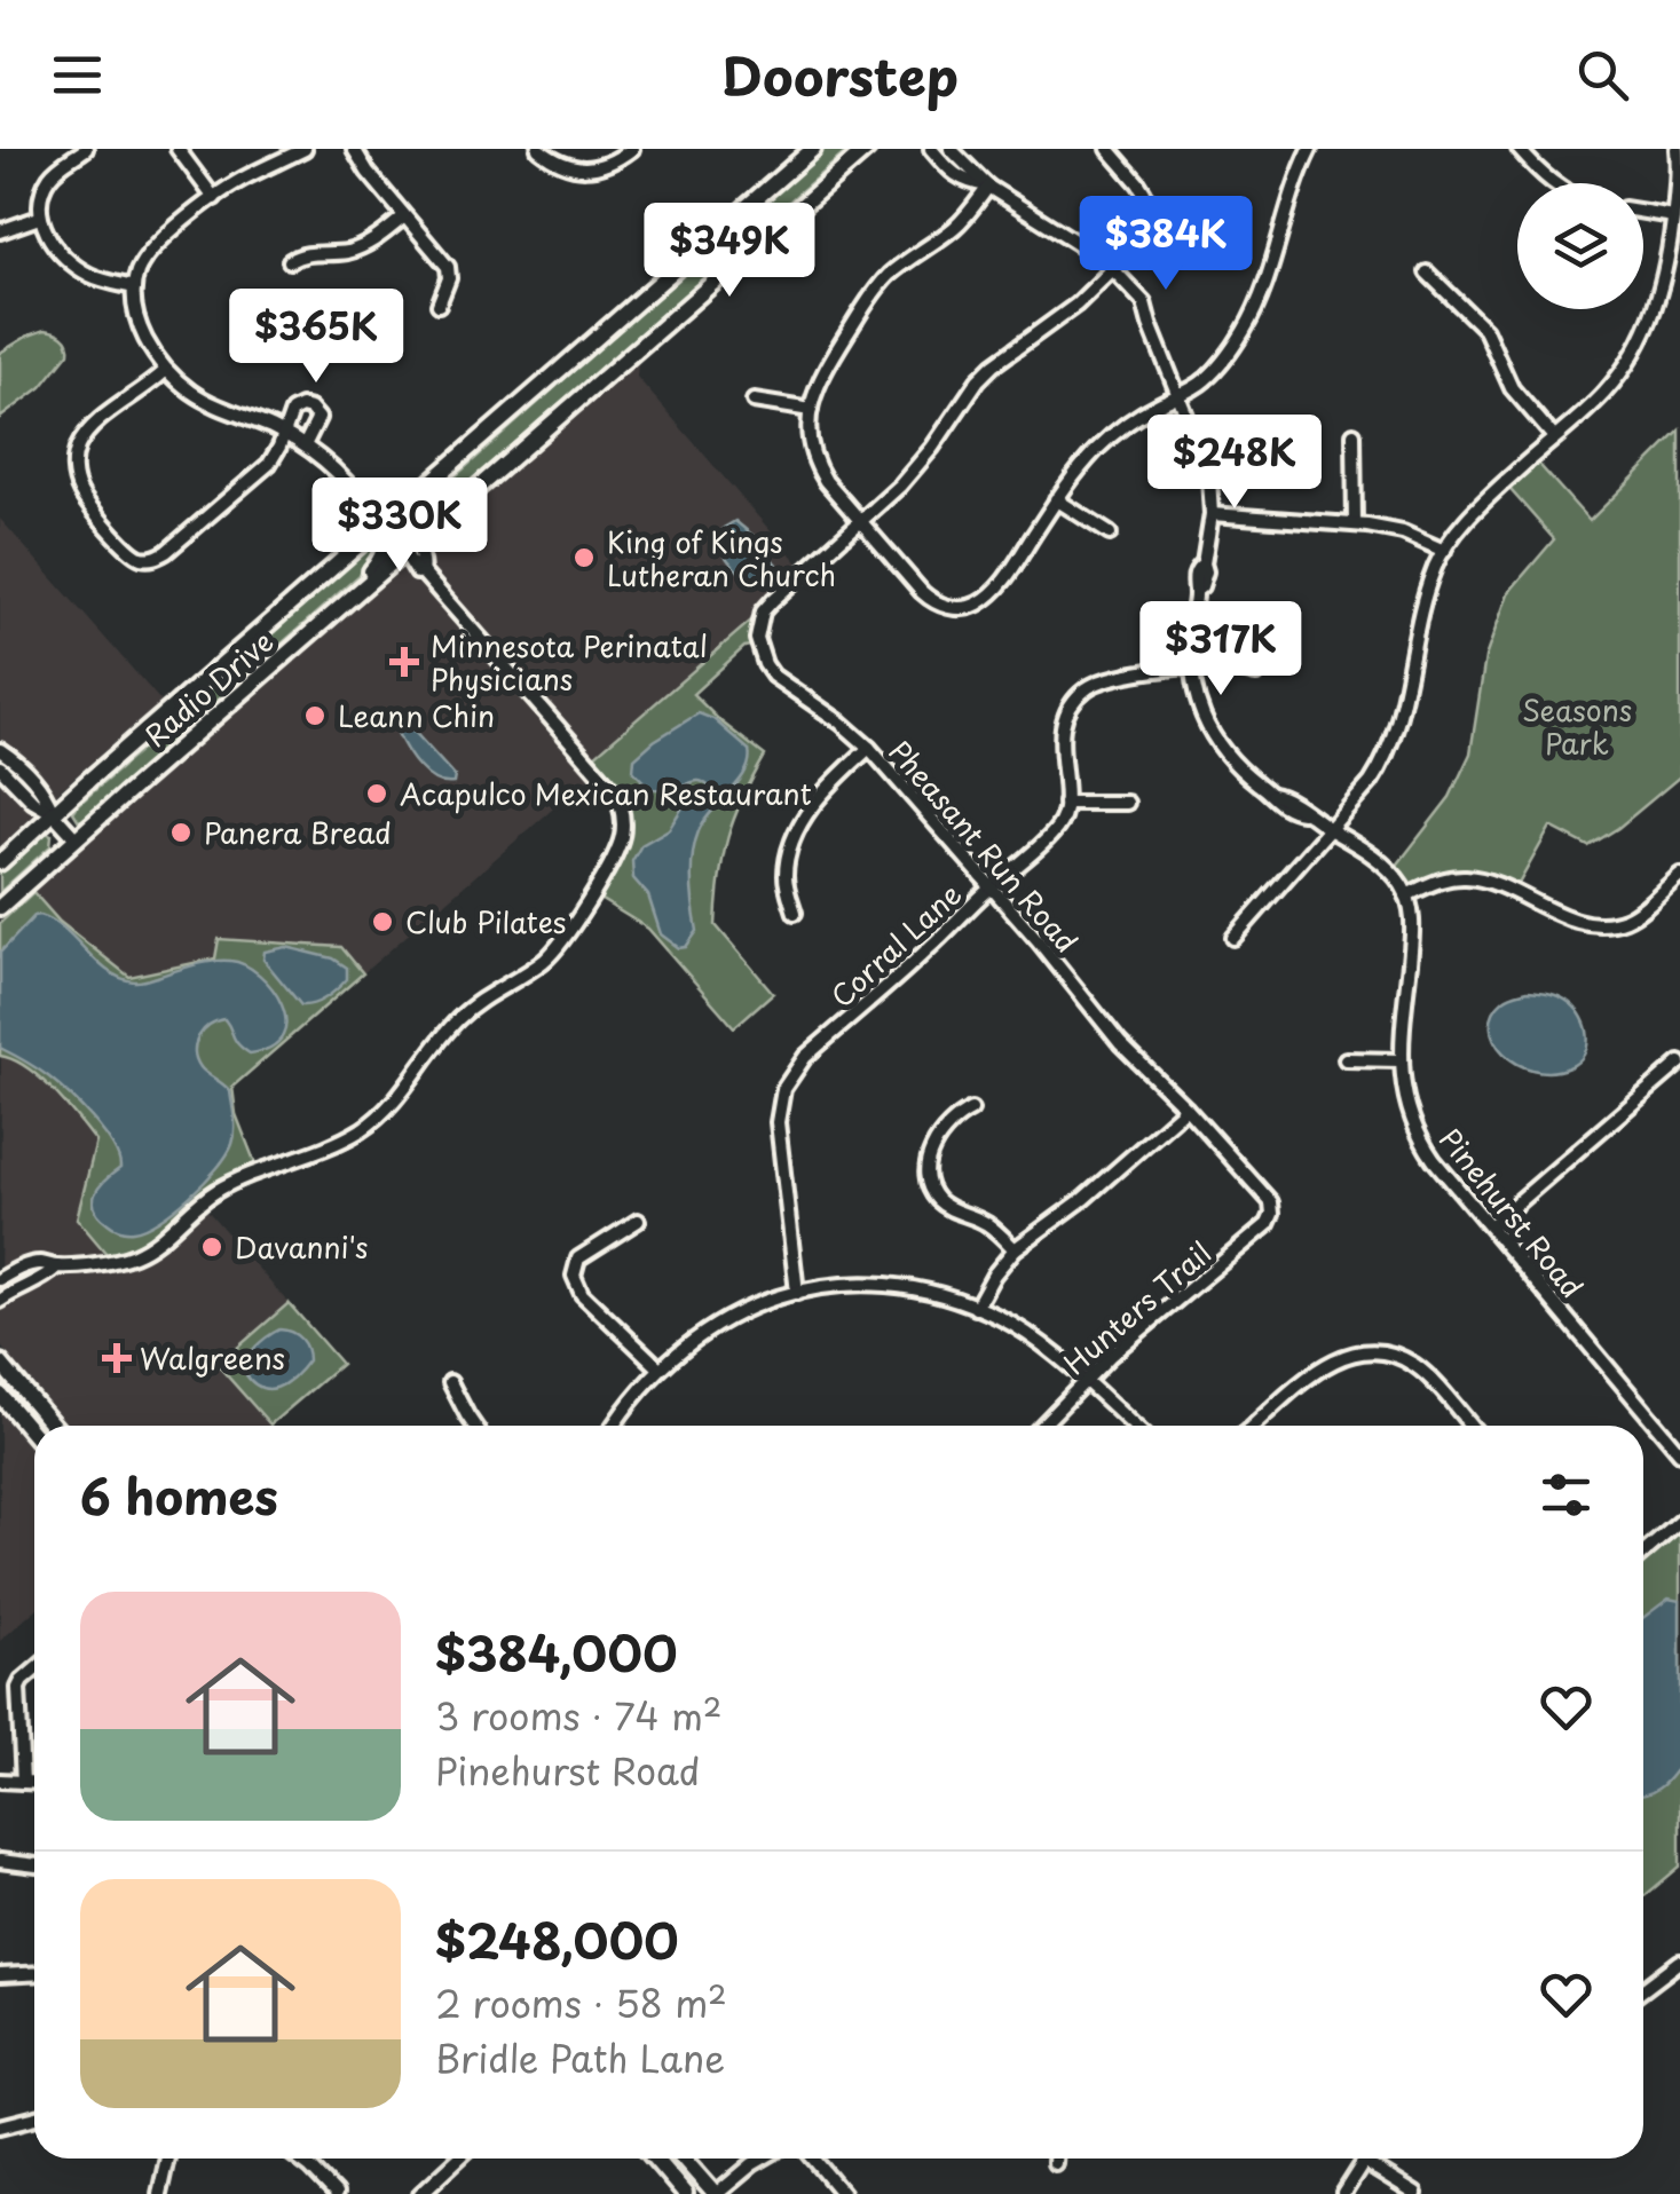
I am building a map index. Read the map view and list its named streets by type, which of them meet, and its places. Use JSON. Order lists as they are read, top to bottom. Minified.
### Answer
{"streets":{"main road":["Radio Drive"],"street":["Pheasant Run Road","Corral Lane","Pinehurst Road","Hunters Trail"]},"crossings":[["Pheasant Run Road","Corral Lane"],["Pheasant Run Road","Hunters Trail"]],"parks":["Seasons Park"],"places":{"other":["King of Kings Lutheran Church","Leann Chin","Acapulco Mexican Restaurant","Panera Bread","Club Pilates","Davanni's"],"health":["Minnesota Perinatal Physicians","Walgreens"]},"page":{"header":"Doorstep","price":["$384K","$349K","$365K","$248K","$330K","$317K"],"heading":"6 homes","list":[{"name":"$384,000","note":"3 rooms · 74 m² · Pinehurst Road"},{"name":"$248,000","note":"2 rooms · 58 m² · Bridle Path Lane"}]}}
